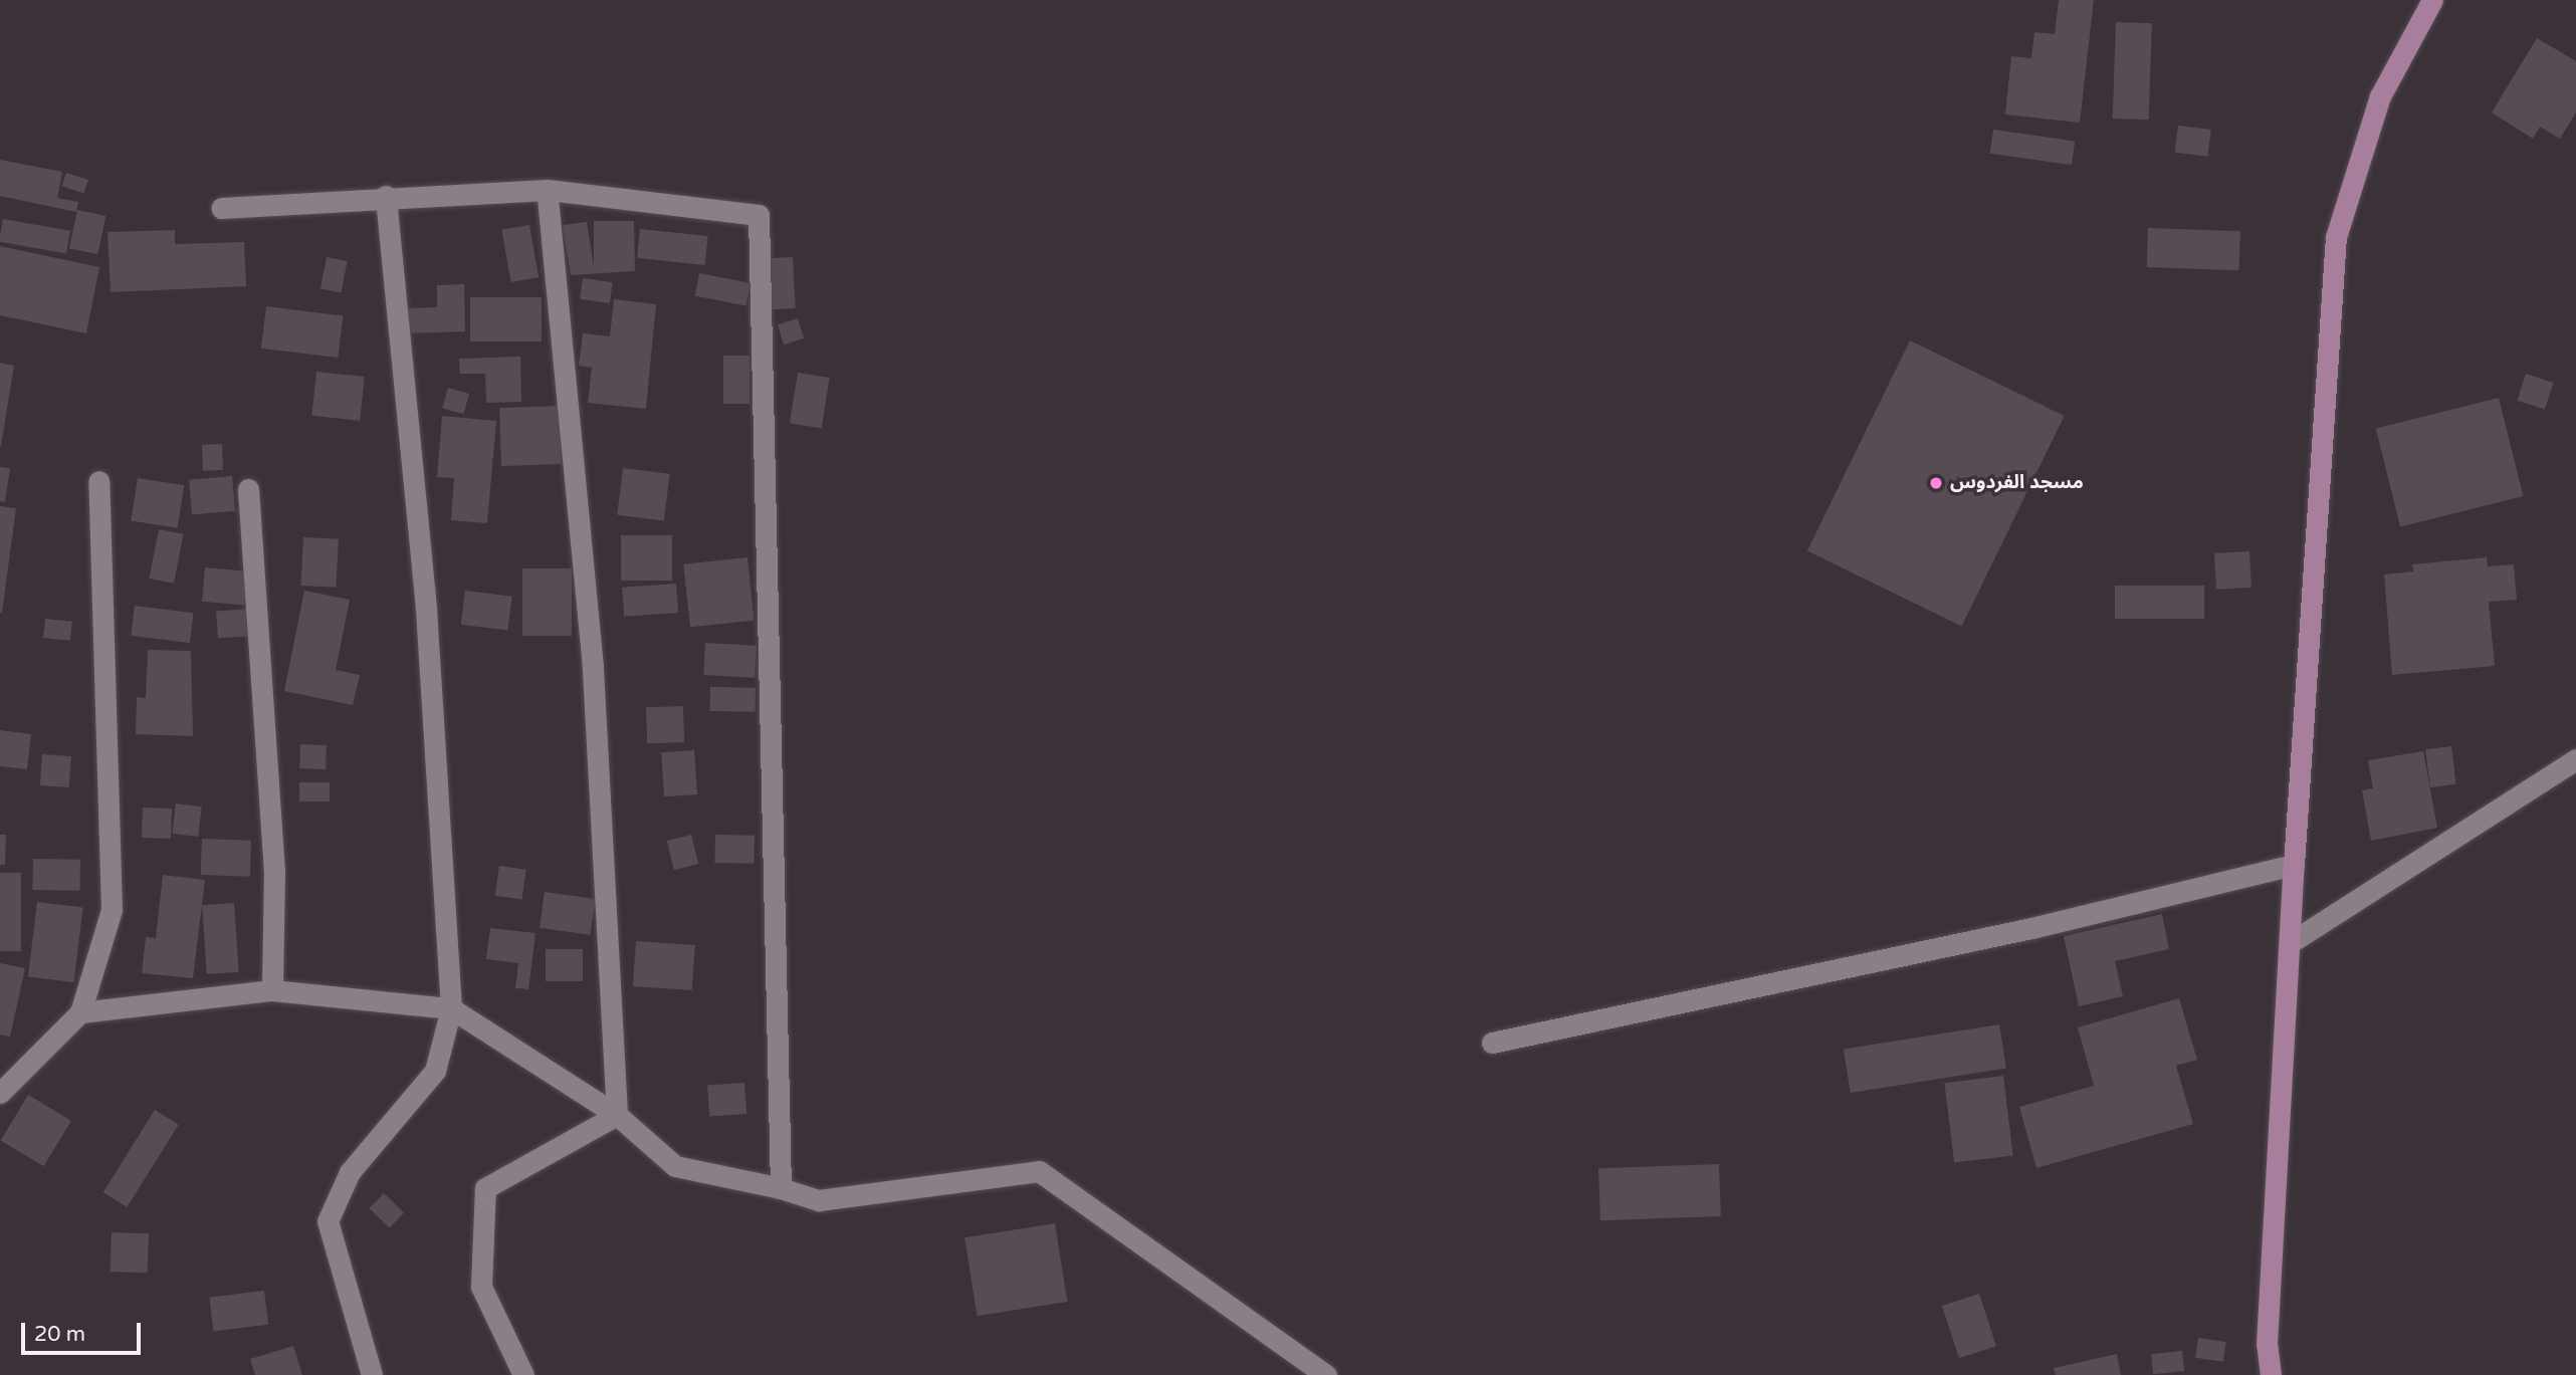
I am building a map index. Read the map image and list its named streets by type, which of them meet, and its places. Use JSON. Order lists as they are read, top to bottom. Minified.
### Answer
{"places":["مسجد الفردوس"],"scale_bar":"20 m"}
